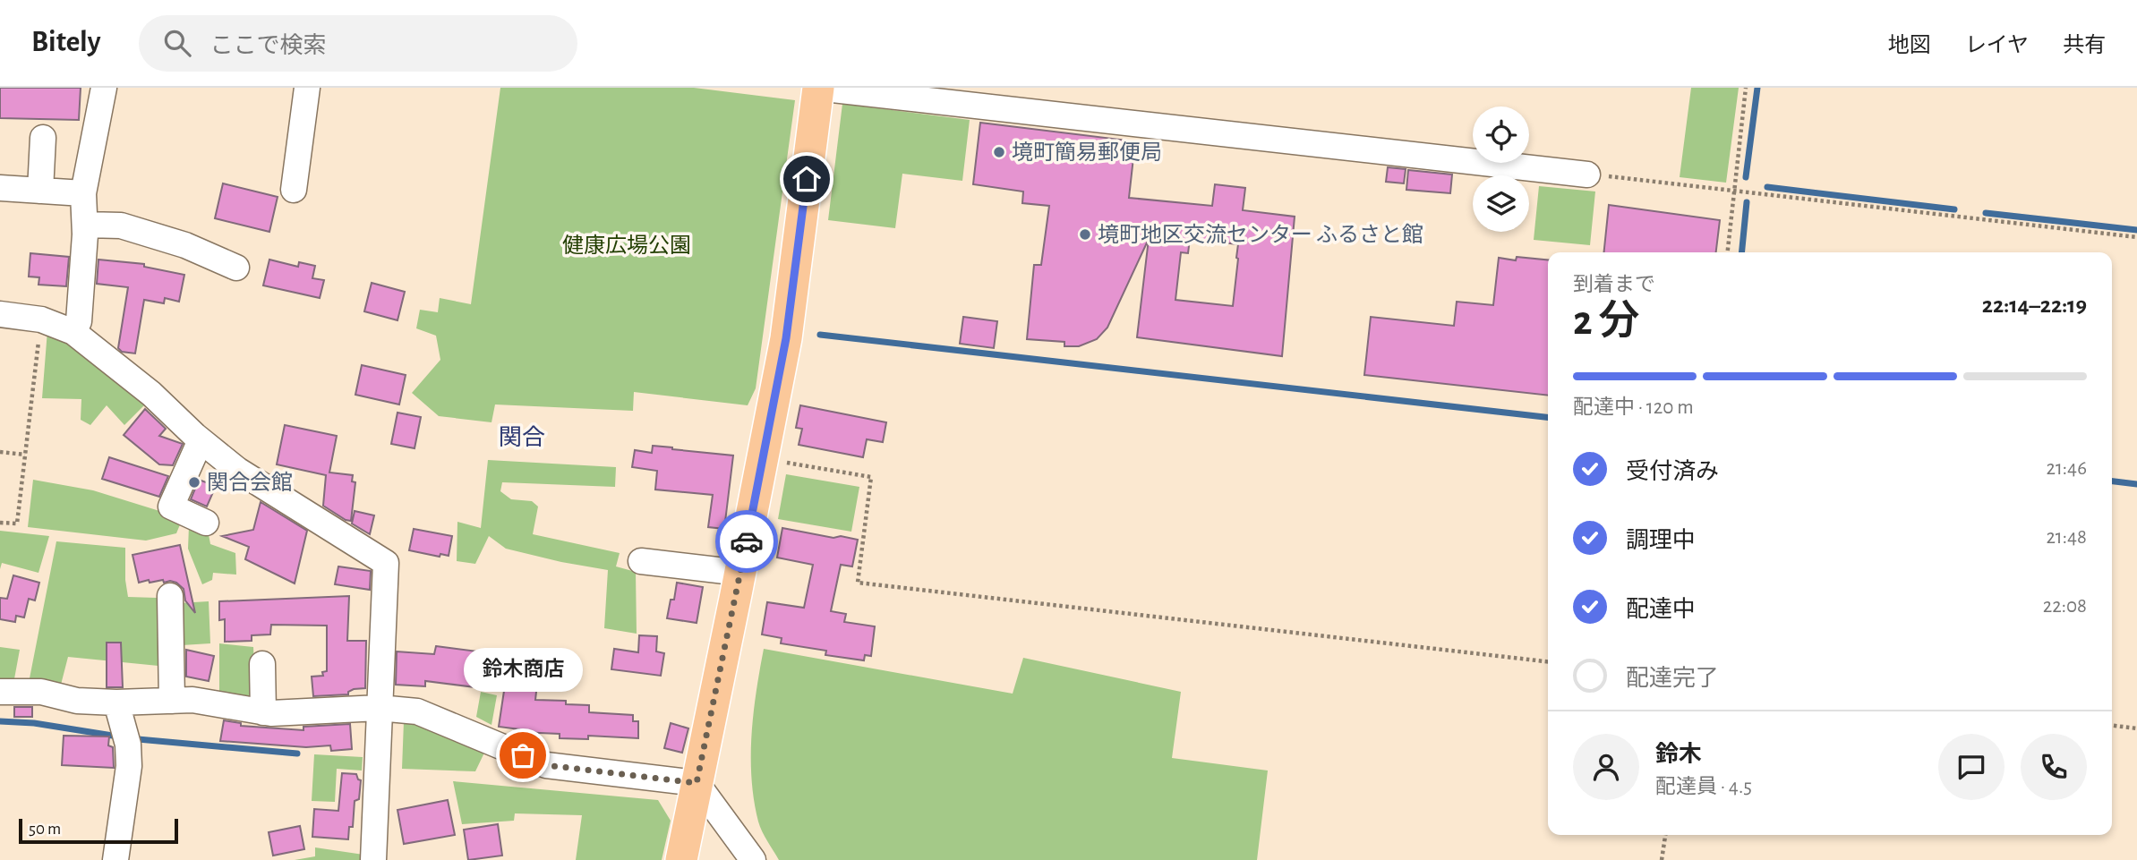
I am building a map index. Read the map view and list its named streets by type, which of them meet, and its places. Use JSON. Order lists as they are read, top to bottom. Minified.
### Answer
{"districts":["関合"],"parks":["健康広場公園"],"places":["境町簡易郵便局","境町地区交流センター ふるさと館","関合会館","鈴木商店"],"scale_bar":"50 m","page":{"header":"Bitely","search":"ここで検索","nav":["地図","レイヤ","共有"],"heading":["2 分","到着まで","22:14–22:19"],"panel":["鈴木","配達員 · 4.5"],"bar":"配達中 · 120 m","list":[["受付済み","21:46"],["調理中","21:48"],["配達中","22:08"],"配達完了"],"bubble":"鈴木商店","scale":"50 m"}}
